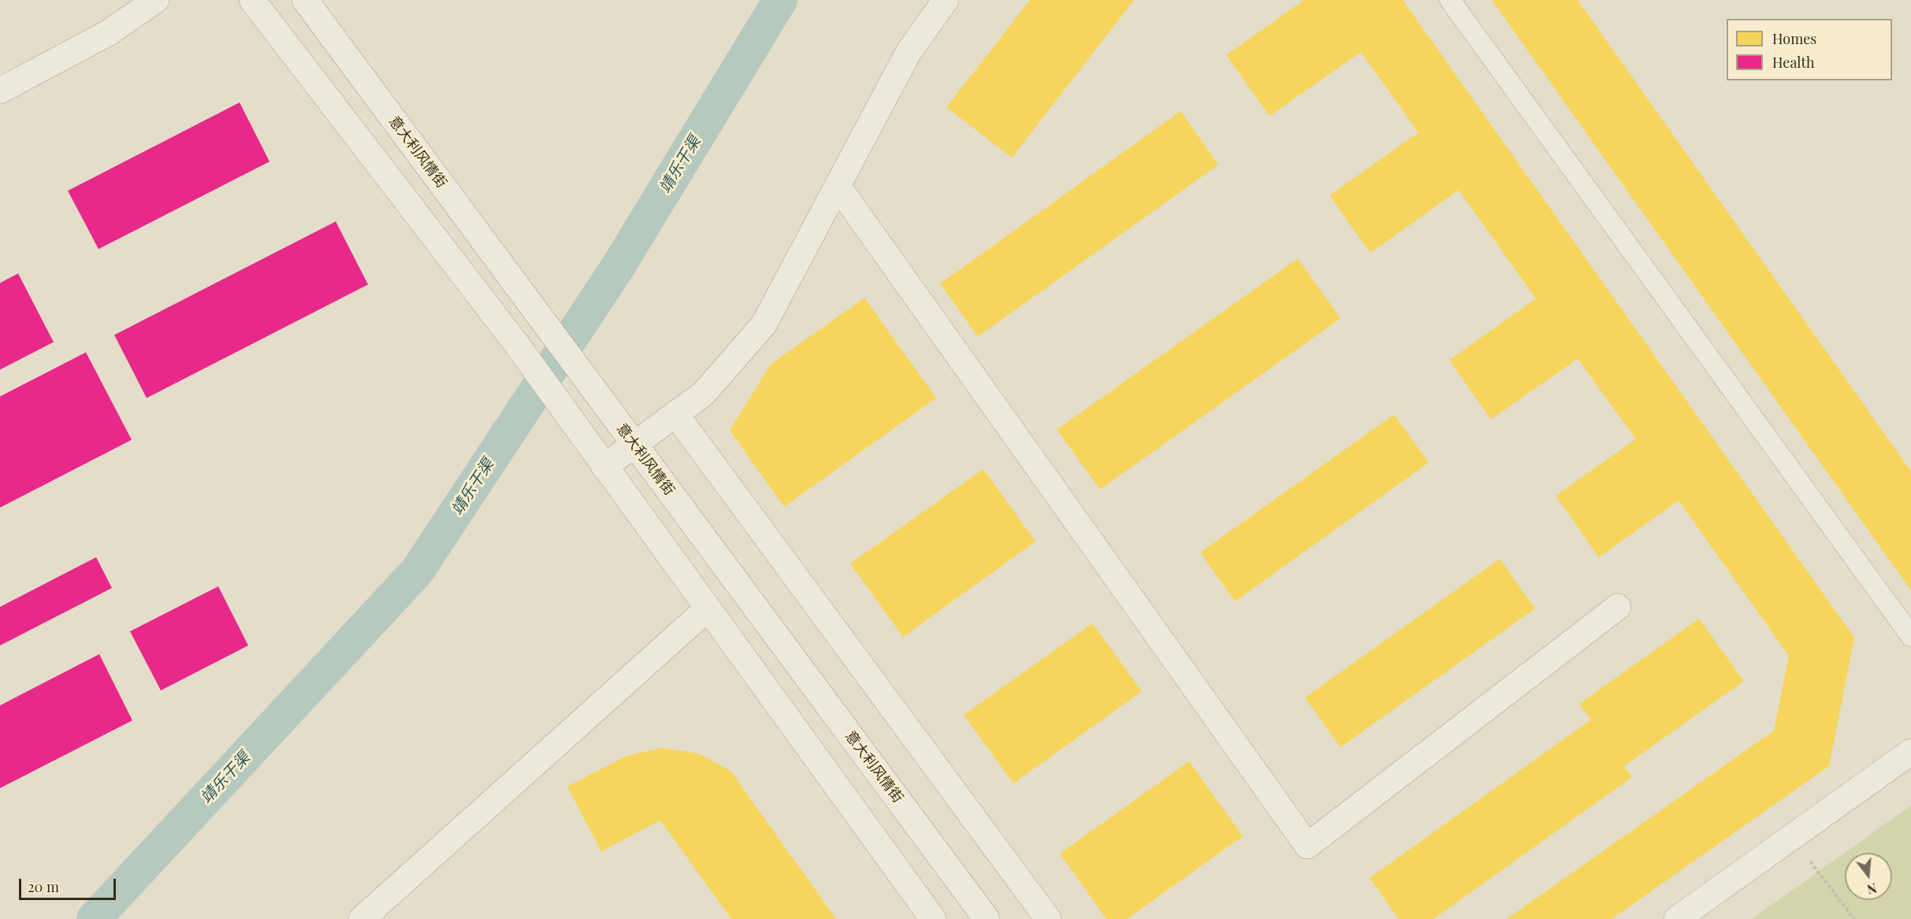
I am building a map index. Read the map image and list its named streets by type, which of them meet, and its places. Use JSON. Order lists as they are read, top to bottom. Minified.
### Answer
{"streets":{"street":["意大利风情街"]},"water":["靖乐干渠"],"legend":["Homes","Health"],"scale_bar":"20 m","north":"bottom"}
